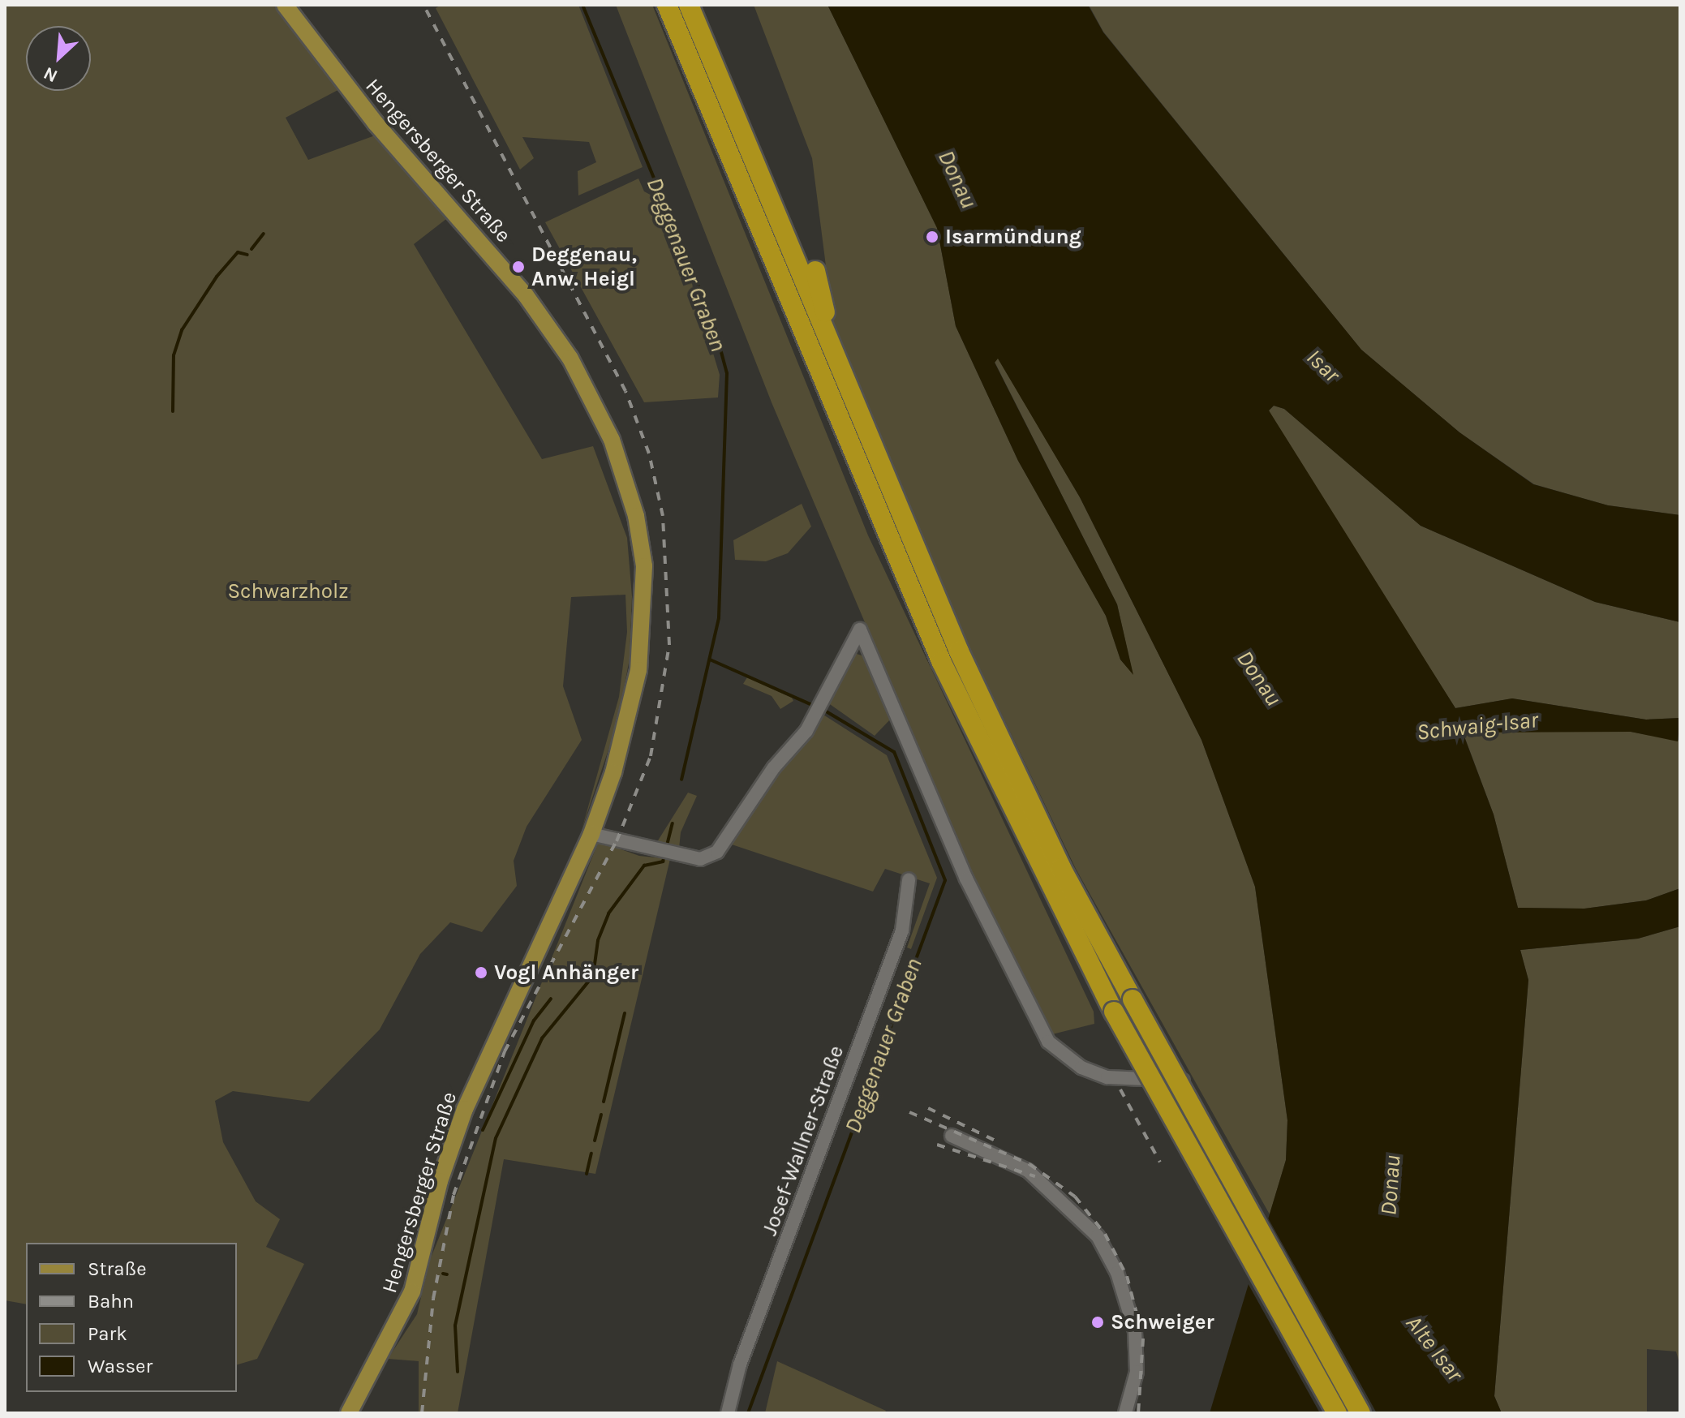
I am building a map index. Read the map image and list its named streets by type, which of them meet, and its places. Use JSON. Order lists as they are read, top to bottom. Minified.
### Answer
{"streets":{"main road":["Hengersberger Straße"],"street":["Josef-Wallner-Straße"]},"water":["Donau","Deggenauer Graben","Isar","Schwaig-Isar","Alte Isar"],"parks":["Schwarzholz"],"places":["Isarmündung","Deggenau, Anw. Heigl","Vogl Anhänger","Schweiger"],"legend":["Straße","Bahn","Park","Wasser"],"north":"bottom left"}
